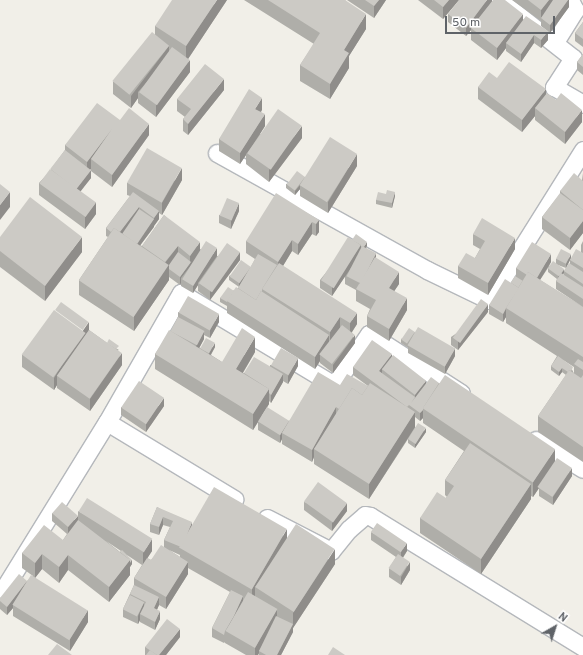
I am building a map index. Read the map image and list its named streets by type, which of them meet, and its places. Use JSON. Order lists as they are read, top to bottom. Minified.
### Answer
{"scale_bar":"50 m","north":"top right"}
